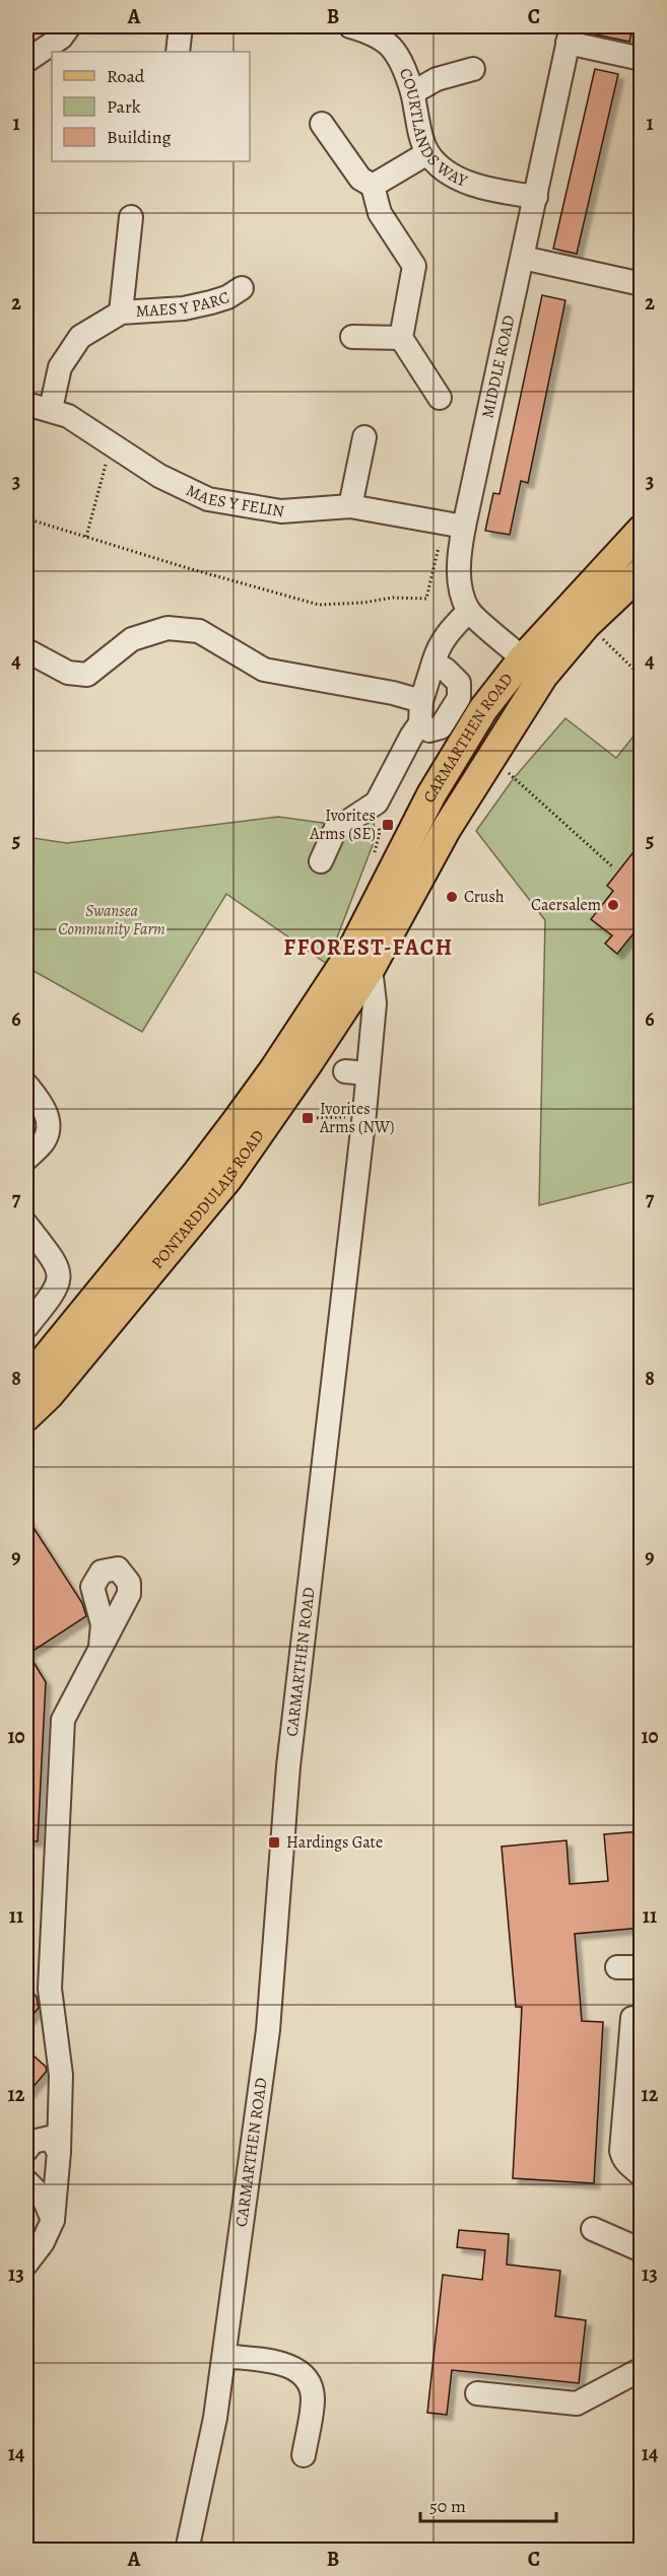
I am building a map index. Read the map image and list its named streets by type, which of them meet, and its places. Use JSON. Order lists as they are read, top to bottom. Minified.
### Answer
{"streets":{"main road":["CARMARTHEN ROAD","PONTARDDULAIS ROAD"],"street":["COURTLANDS WAY","MAES Y PARC","MIDDLE ROAD","MAES Y FELIN"]},"crossings":[["COURTLANDS WAY","MIDDLE ROAD"],["MAES Y PARC","MAES Y FELIN"],["MIDDLE ROAD","MAES Y FELIN"],["CARMARTHEN ROAD","PONTARDDULAIS ROAD"]],"districts":["FFOREST-FACH"],"parks":["Swansea Community Farm"],"places":{"transit":["Ivorites Arms (SE)","Ivorites Arms (NW)","Hardings Gate"],"other":["Crush","Caersalem"]},"legend":["Road","Park","Building"],"scale_bar":"50 m","grid":{"columns":["A","B","C"],"rows":["1","2","3","4","5","6","7","8","9","10","11","12","13","14"]}}
